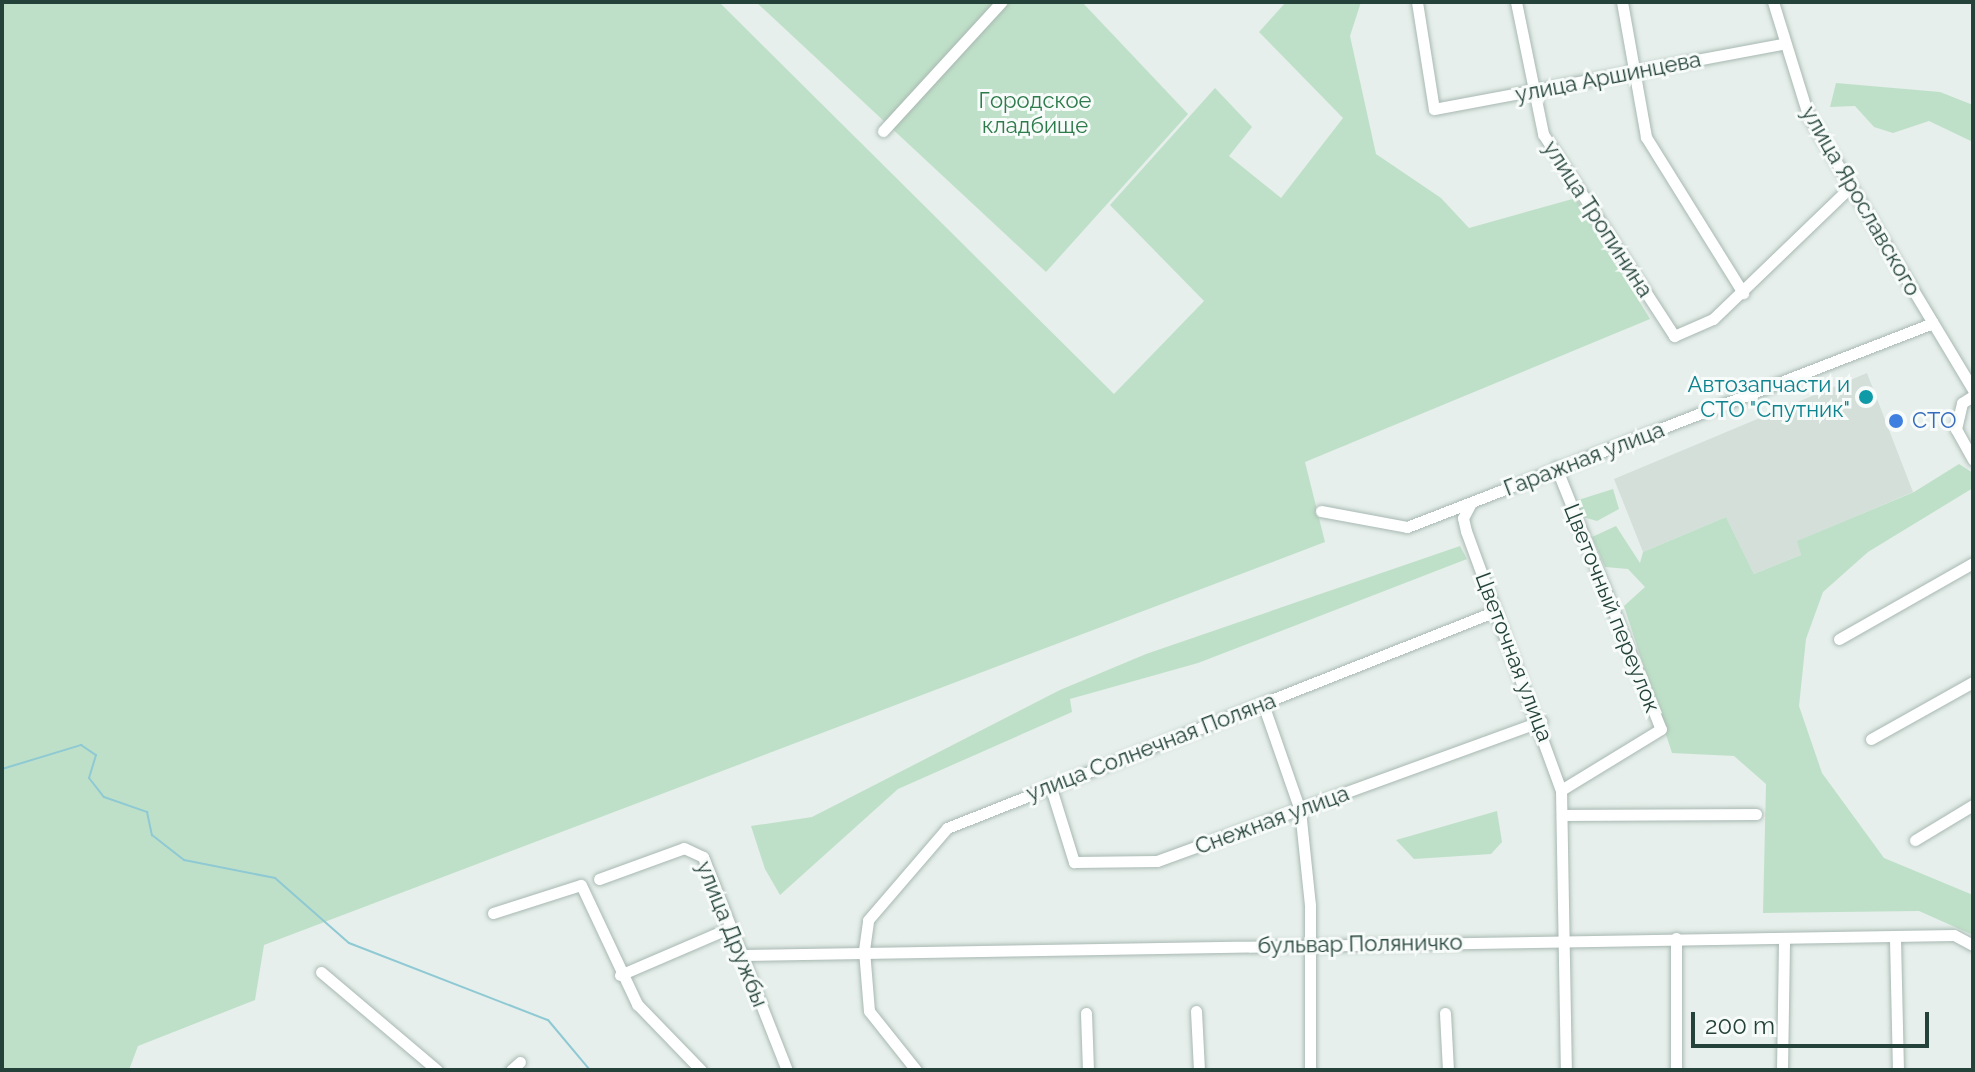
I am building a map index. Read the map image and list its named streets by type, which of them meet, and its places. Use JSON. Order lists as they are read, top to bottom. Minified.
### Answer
{"streets":{"street":["улица Аршинцева","улица Ярославского","улица Тропинина","Гаражная улица","Цветочный переулок","Цветочная улица","улица Солнечная Поляна","Снежная улица","улица Дружбы","бульвар Поляничко"]},"crossings":[["улица Аршинцева","улица Ярославского"],["улица Аршинцева","улица Тропинина"],["улица Ярославского","Гаражная улица"],["Гаражная улица","Цветочный переулок"],["Гаражная улица","Цветочная улица"],["Цветочный переулок","Цветочная улица"],["Цветочная улица","улица Солнечная Поляна"],["Цветочная улица","Снежная улица"],["Цветочная улица","бульвар Поляничко"],["улица Солнечная Поляна","Снежная улица"],["улица Солнечная Поляна","бульвар Поляничко"],["улица Дружбы","бульвар Поляничко"]],"parks":["Городское кладбище"],"places":["Автозапчасти и СТО \"Спутник\"","СТО"],"scale_bar":"200 m"}
